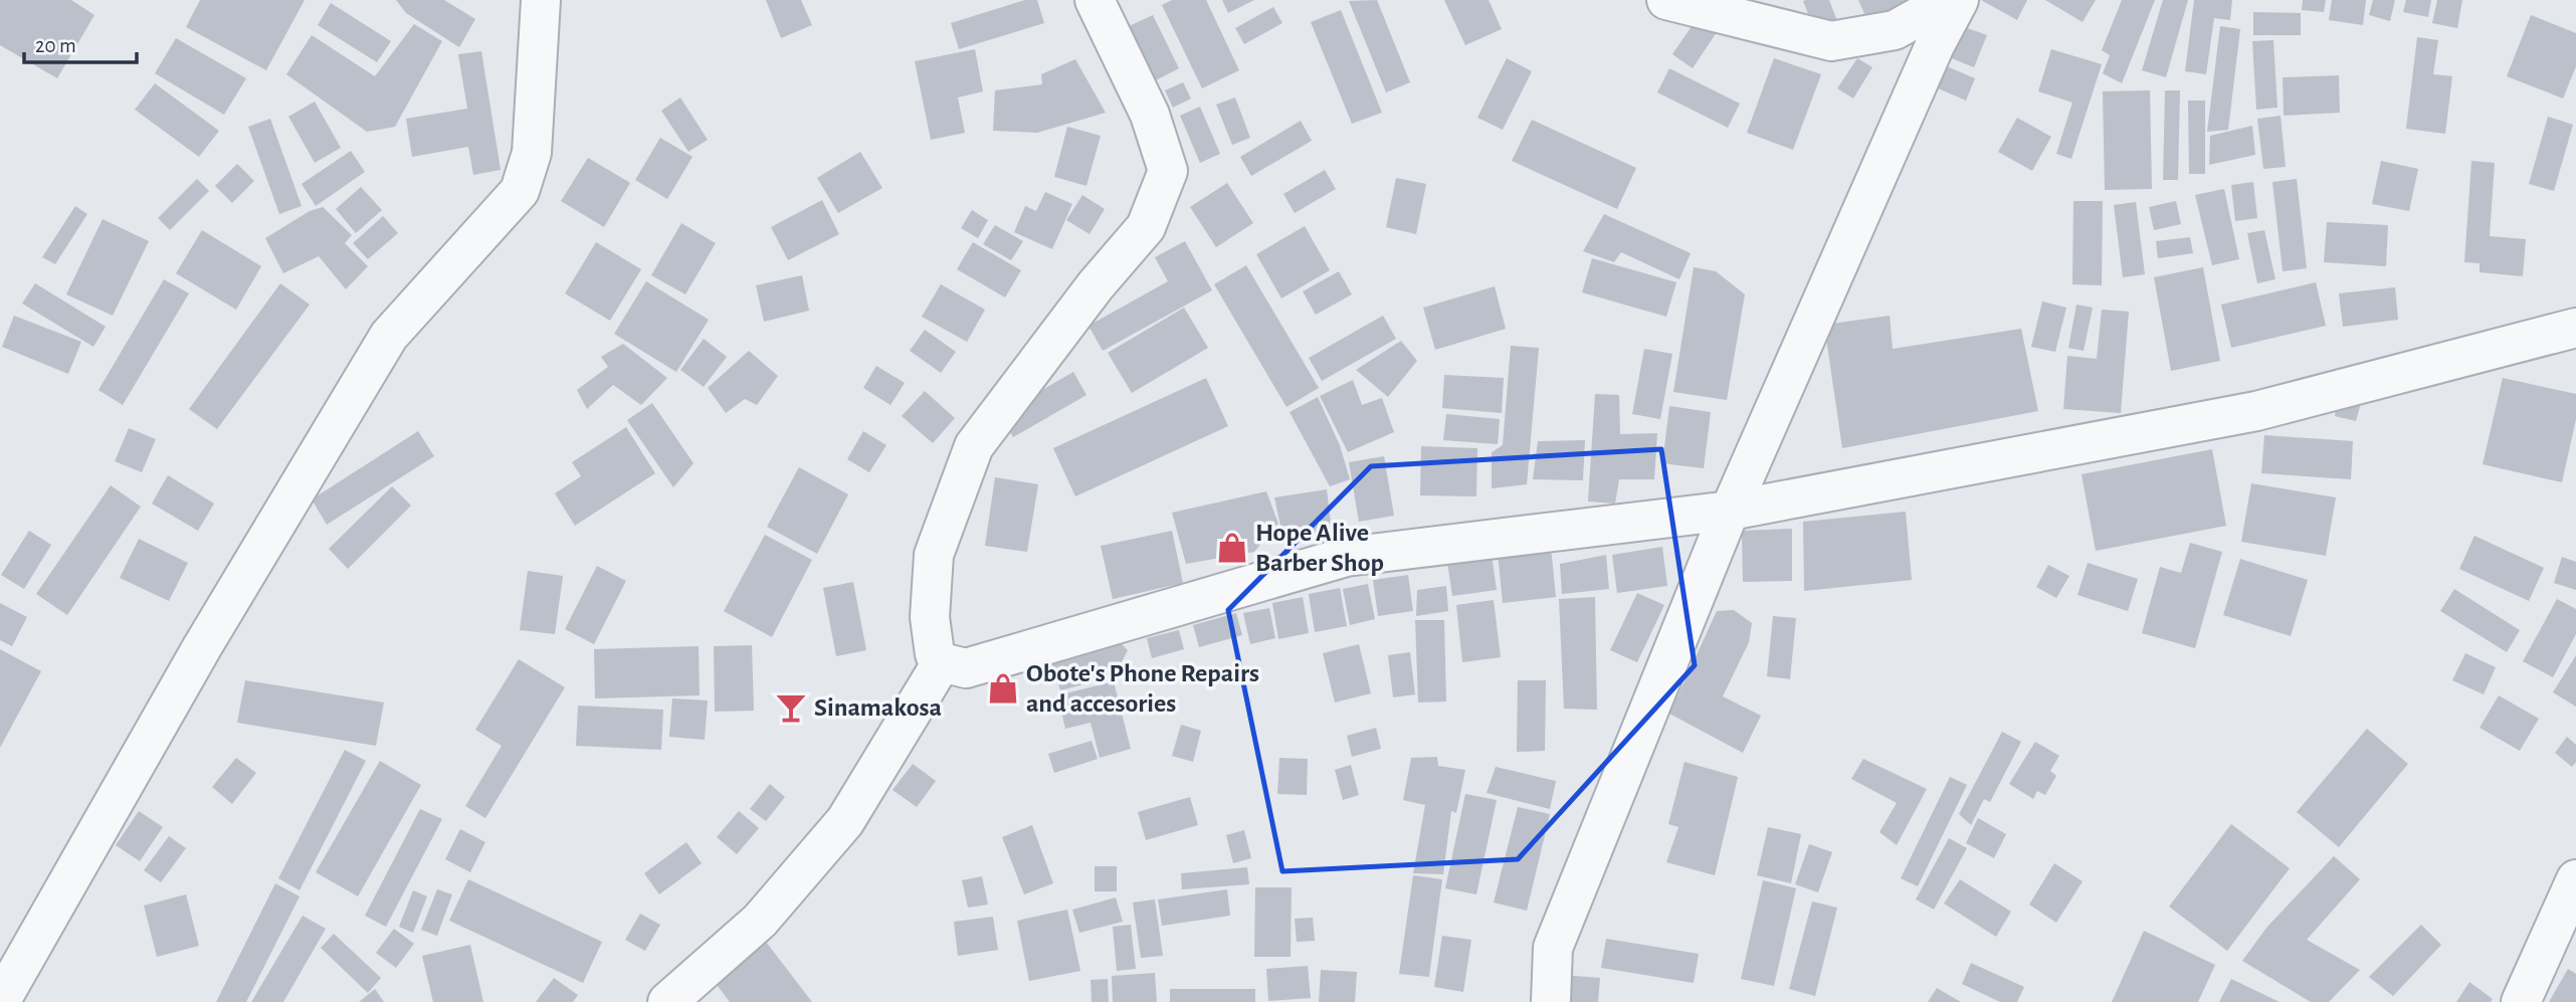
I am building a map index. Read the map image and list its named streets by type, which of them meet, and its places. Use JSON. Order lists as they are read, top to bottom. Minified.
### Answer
{"places":{"shop":["Hope Alive Barber Shop","Obote's Phone Repairs and accesories"],"bar":["Sinamakosa"]},"scale_bar":"20 m"}
